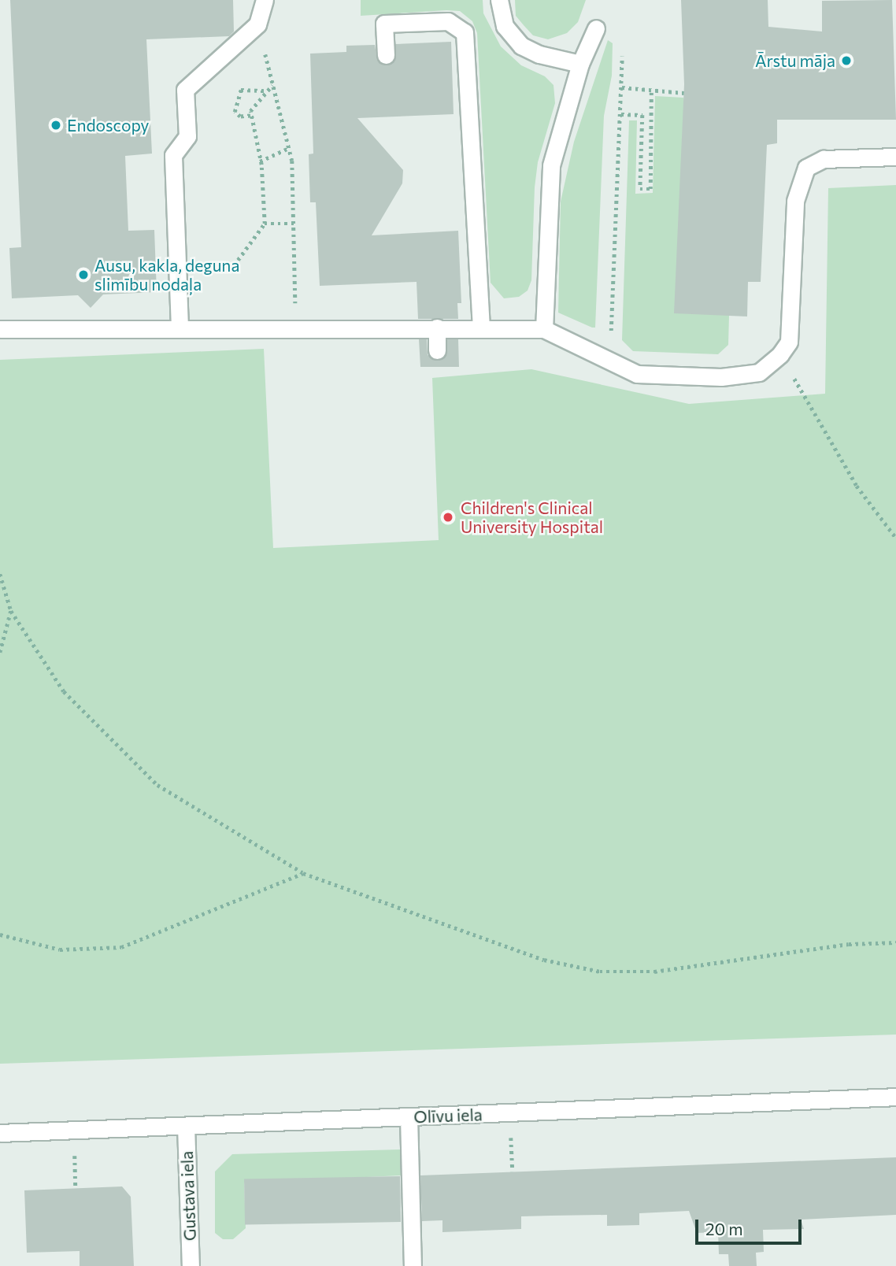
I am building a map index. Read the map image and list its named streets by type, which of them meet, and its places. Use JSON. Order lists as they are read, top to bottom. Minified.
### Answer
{"streets":{"street":["Olīvu iela","Gustava iela"]},"crossings":[["Olīvu iela","Gustava iela"]],"places":["Ārstu māja","Endoscopy","Ausu, kakla, deguna slimību nodaļa","Children's Clinical University Hospital"],"scale_bar":"20 m"}
